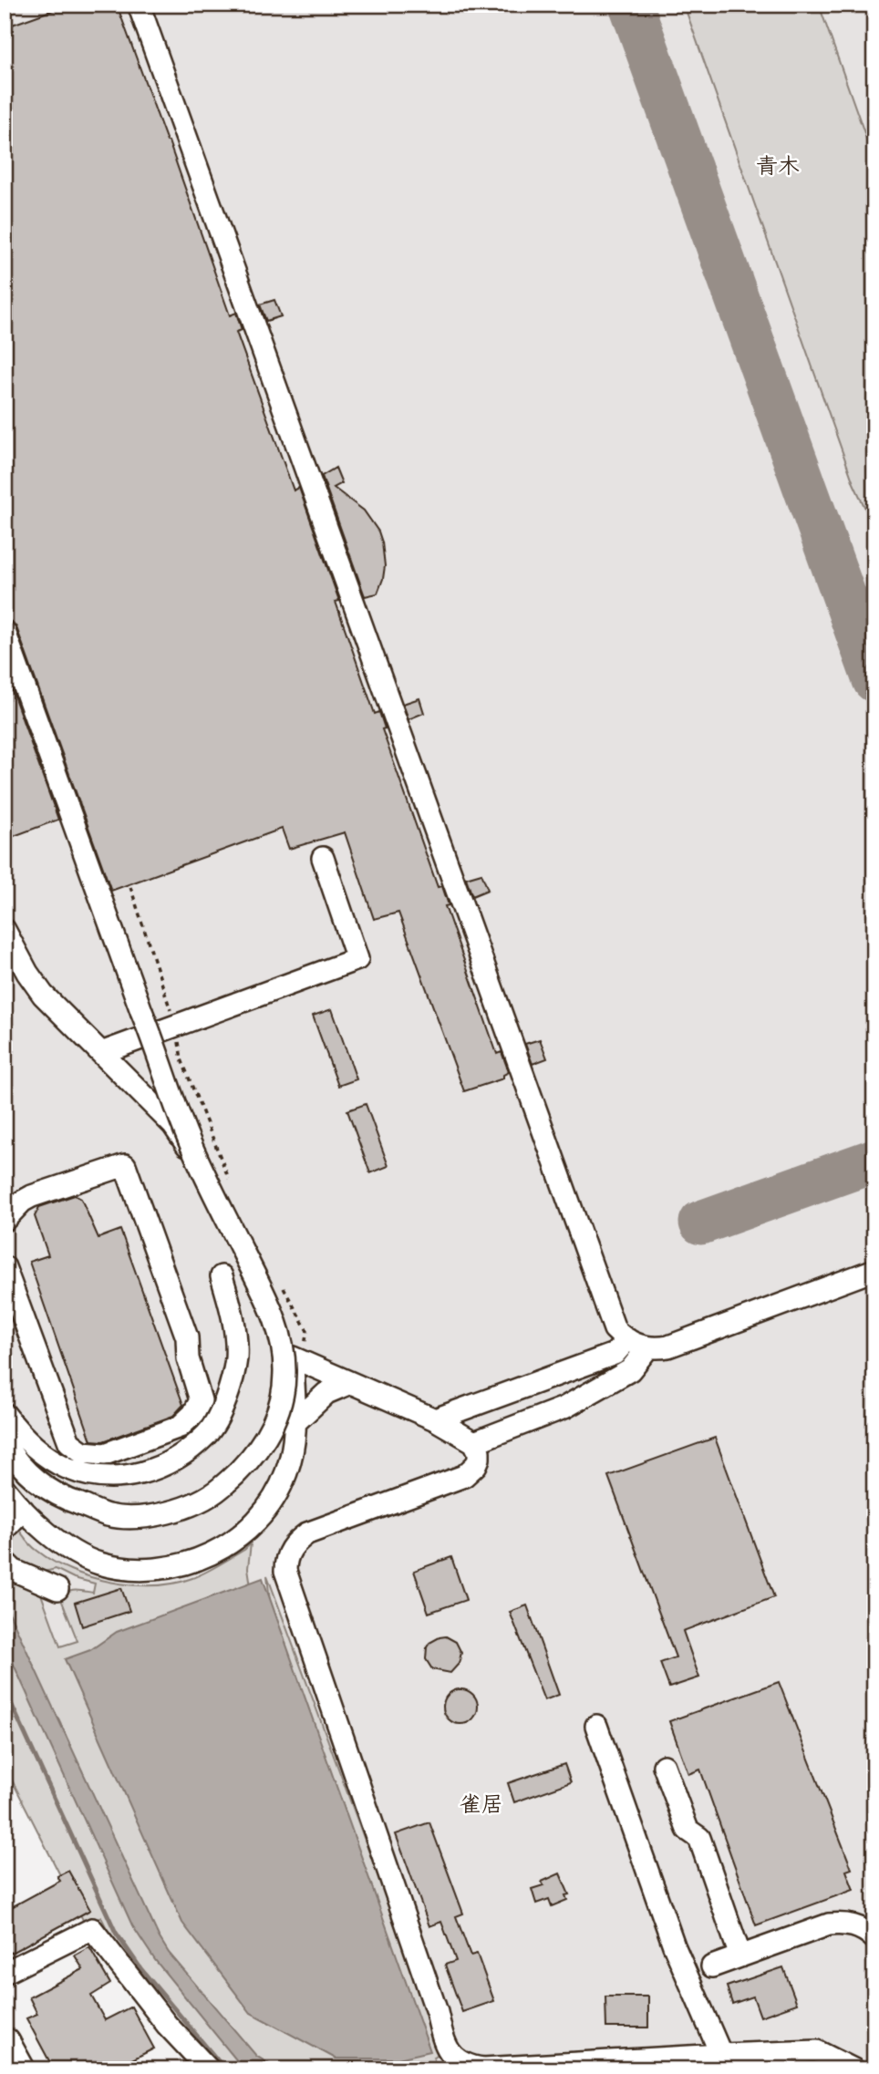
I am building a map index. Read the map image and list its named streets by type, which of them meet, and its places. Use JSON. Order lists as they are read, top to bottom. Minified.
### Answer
{"districts":["青木","雀居"]}
